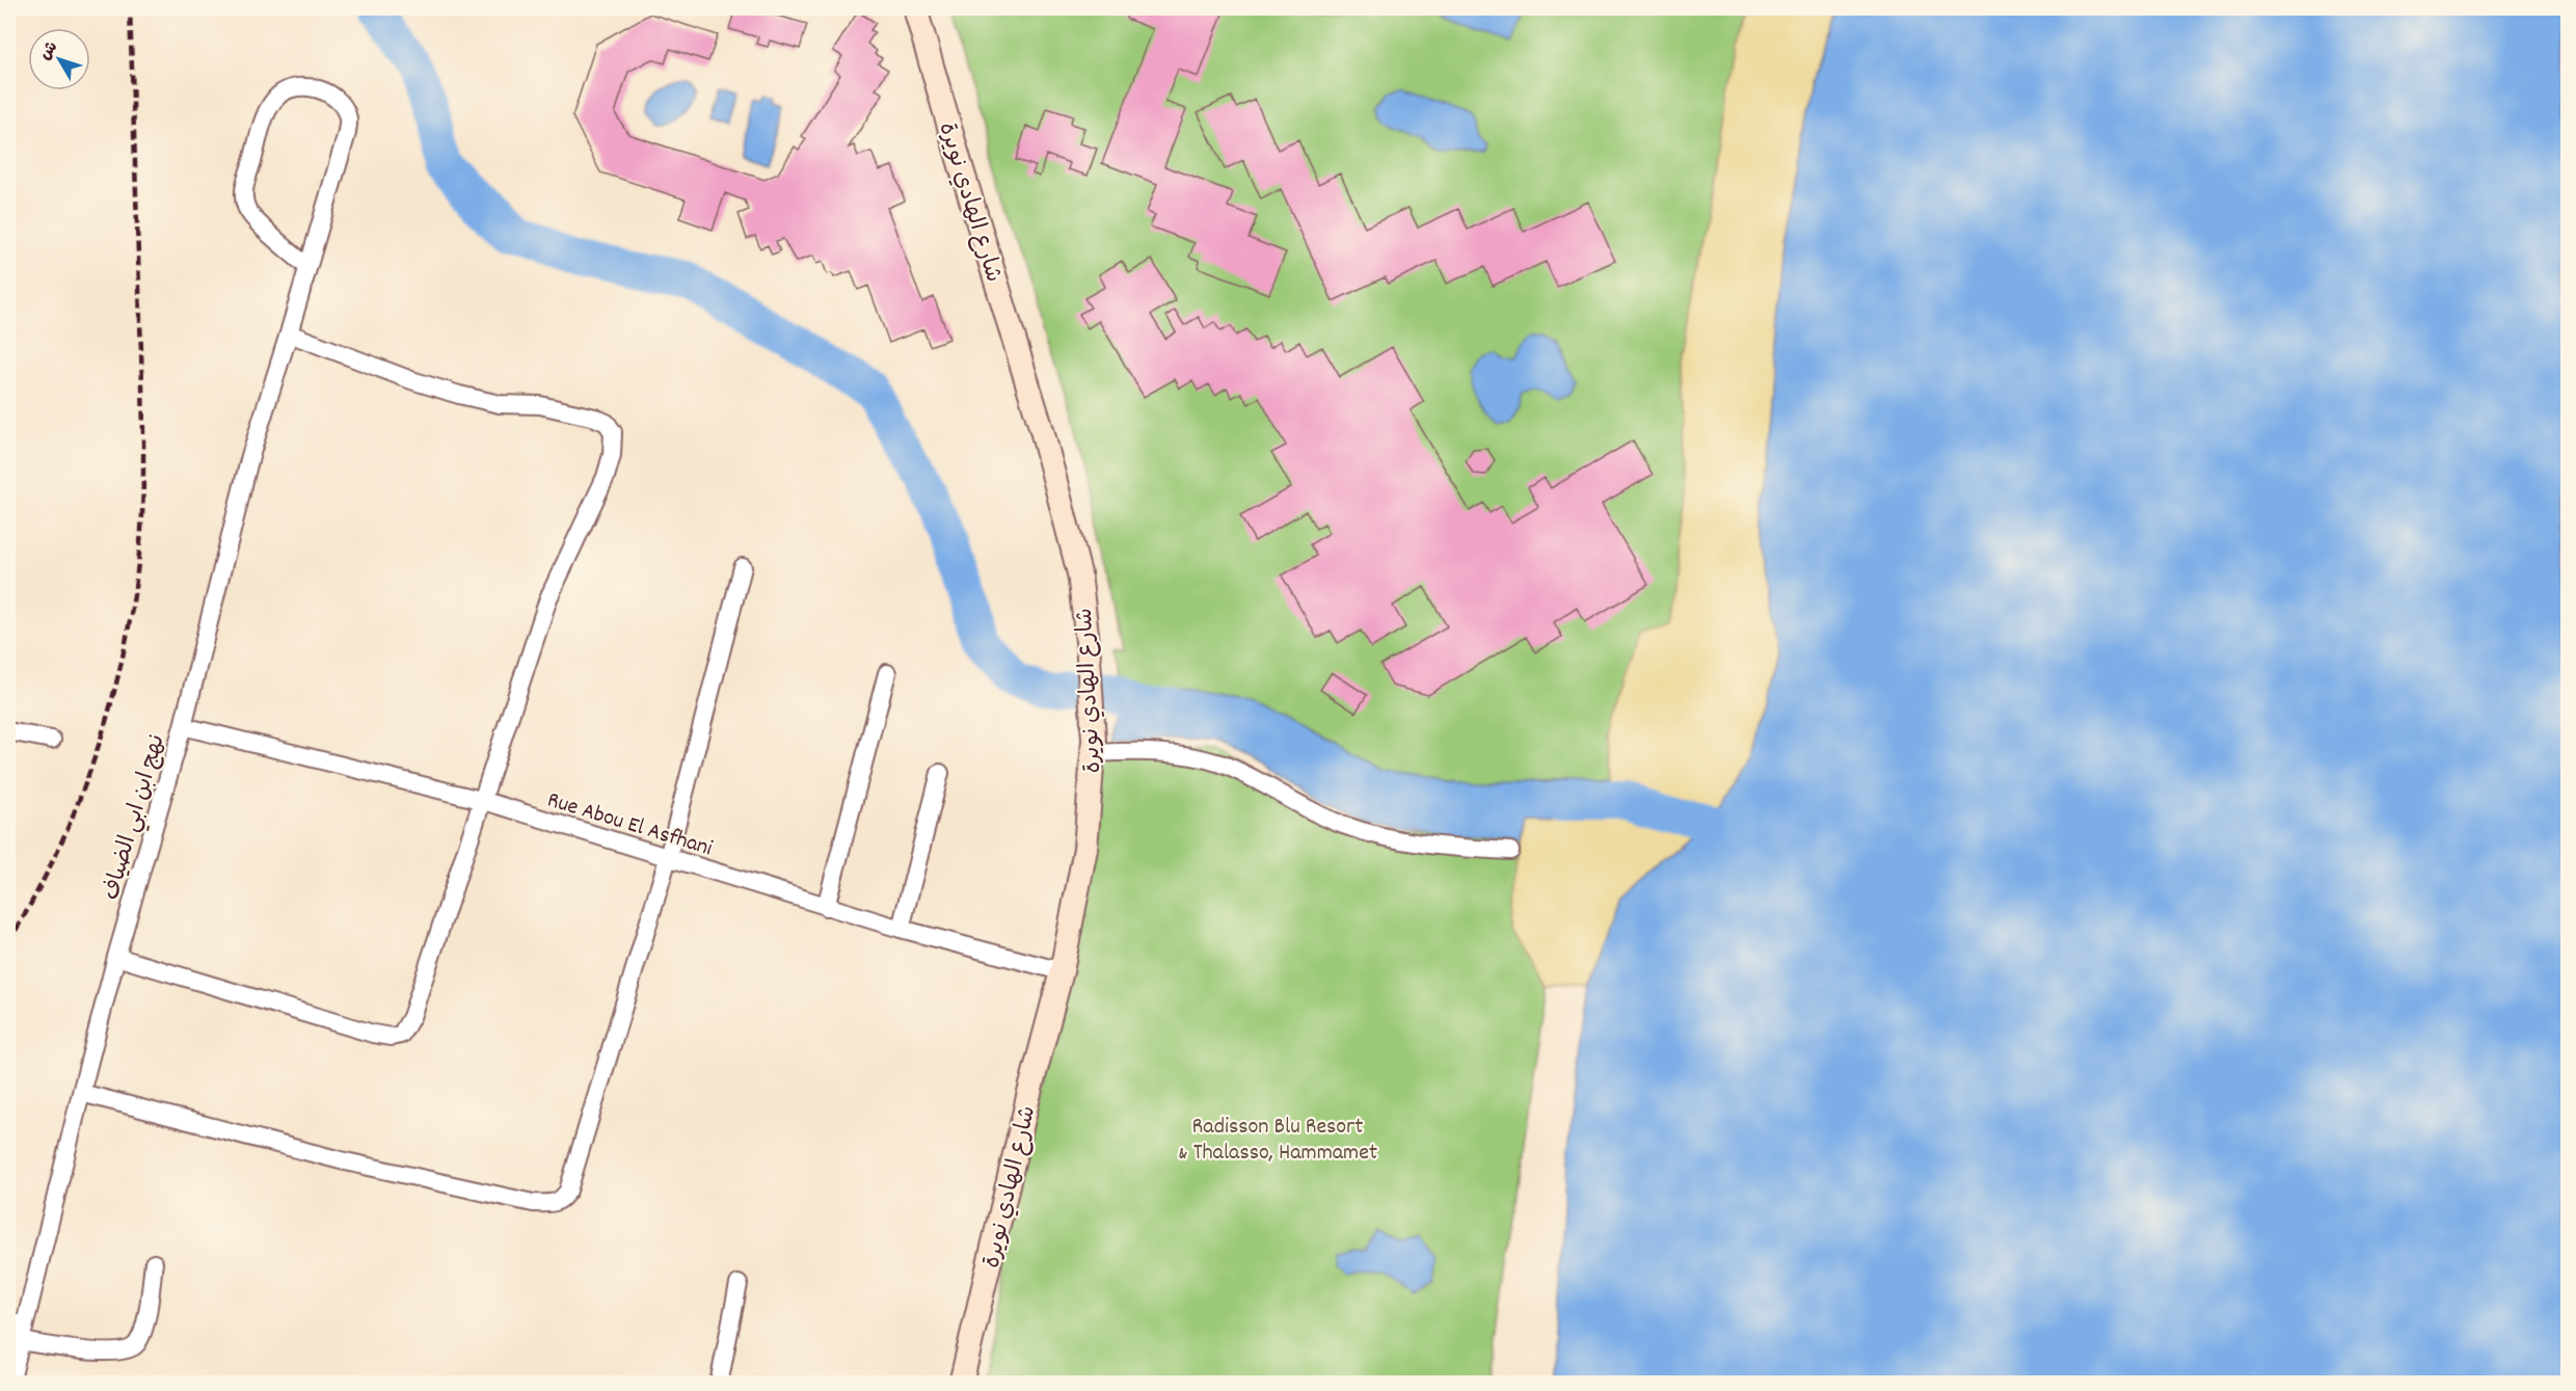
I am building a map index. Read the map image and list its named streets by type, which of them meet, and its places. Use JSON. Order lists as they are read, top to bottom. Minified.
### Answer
{"streets":{"street":["شارع الهادي نويرة","نهج ابن ابي الضياف","Rue Abou El Asfhani"]},"crossings":[["شارع الهادي نويرة","Rue Abou El Asfhani"],["نهج ابن ابي الضياف","Rue Abou El Asfhani"]],"parks":["Radisson Blu Resort & Thalasso, Hammamet"],"north":"top left"}
